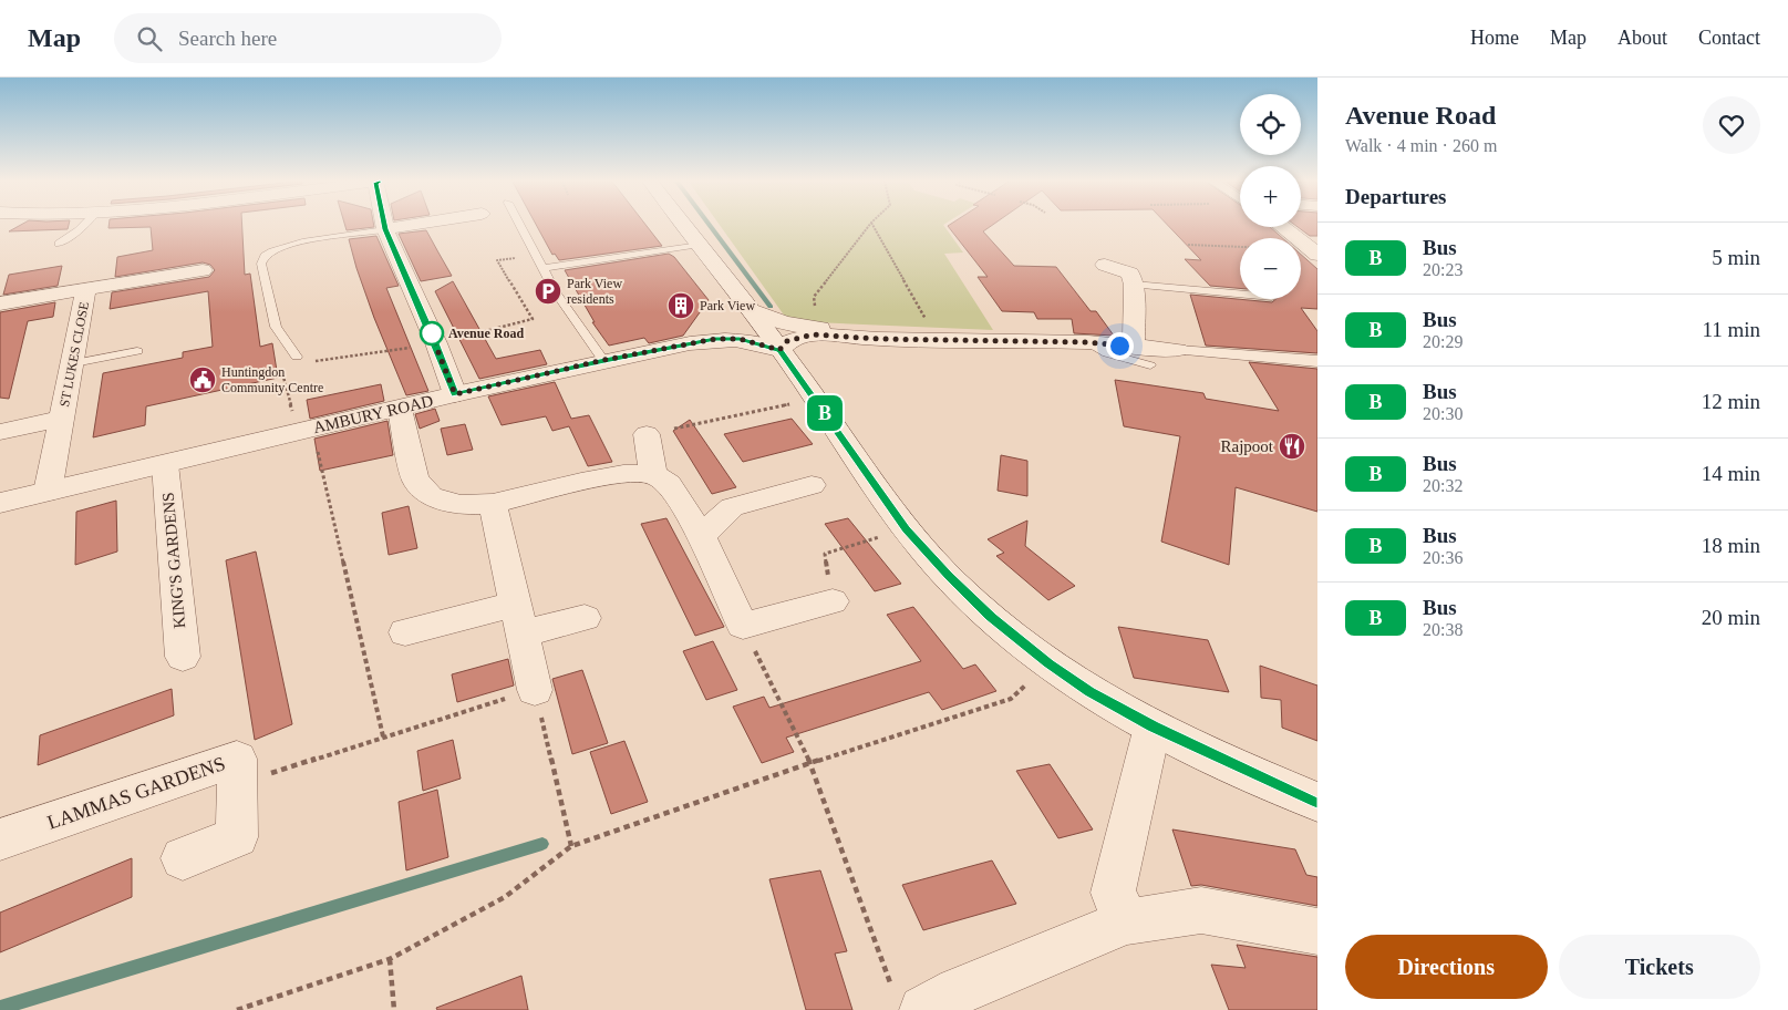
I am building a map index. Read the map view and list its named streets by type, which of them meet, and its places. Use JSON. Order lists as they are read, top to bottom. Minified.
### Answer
{"streets":{"street":["ST LUKES CLOSE","AMBURY ROAD","KING'S GARDENS","LAMMAS GARDENS"]},"crossings":[["ST LUKES CLOSE","AMBURY ROAD"],["AMBURY ROAD","KING'S GARDENS"]],"places":{"parking":["Park View residents"],"building":["Park View"],"other":["Avenue Road"],"public building":["Huntingdon Community Centre"],"restaurant":["Rajpoot"]},"lines":["bus line B"],"page":{"header":"Map","search":"Search here","nav":["Home","Map","About","Contact"],"on_map":"B","heading":[["Avenue Road","Walk · 4 min · 260 m"],"Departures"],"map_buttons":["+","−"],"list":[{"mark":"B","name":"Bus","note":"20:23","value":"5 min"},{"mark":"B","name":"Bus","note":"20:29","value":"11 min"},{"mark":"B","name":"Bus","note":"20:30","value":"12 min"},{"mark":"B","name":"Bus","note":"20:32","value":"14 min"},{"mark":"B","name":"Bus","note":"20:36","value":"18 min"},{"mark":"B","name":"Bus","note":"20:38","value":"20 min"}],"buttons":["Directions","Tickets"]}}
